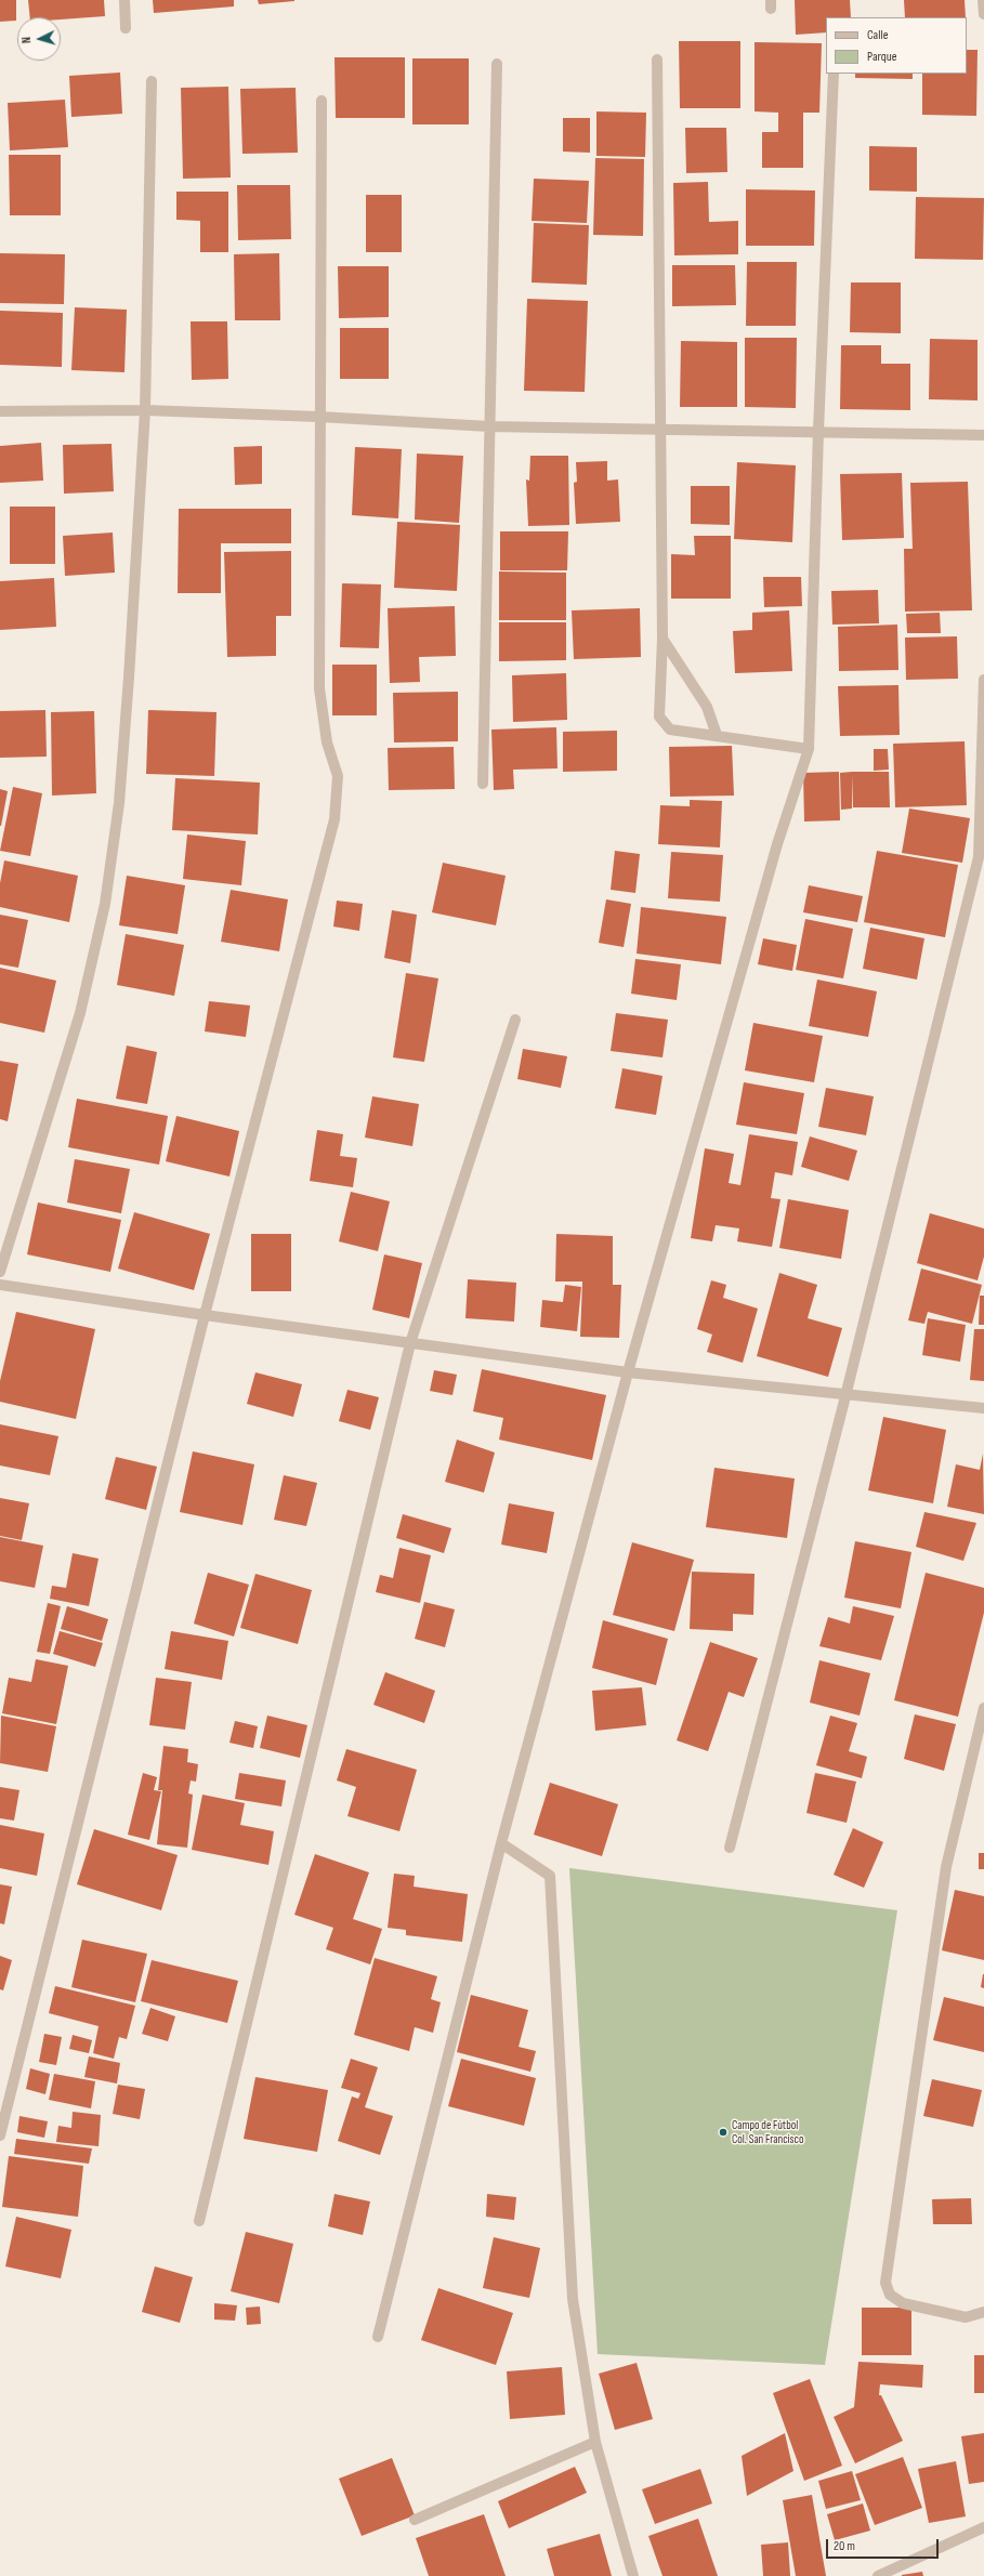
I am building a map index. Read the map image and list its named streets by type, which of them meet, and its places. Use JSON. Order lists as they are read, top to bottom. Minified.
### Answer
{"places":["Campo de Fútbol Col. San Francisco"],"legend":["Calle","Parque"],"scale_bar":"20 m","north":"left"}
